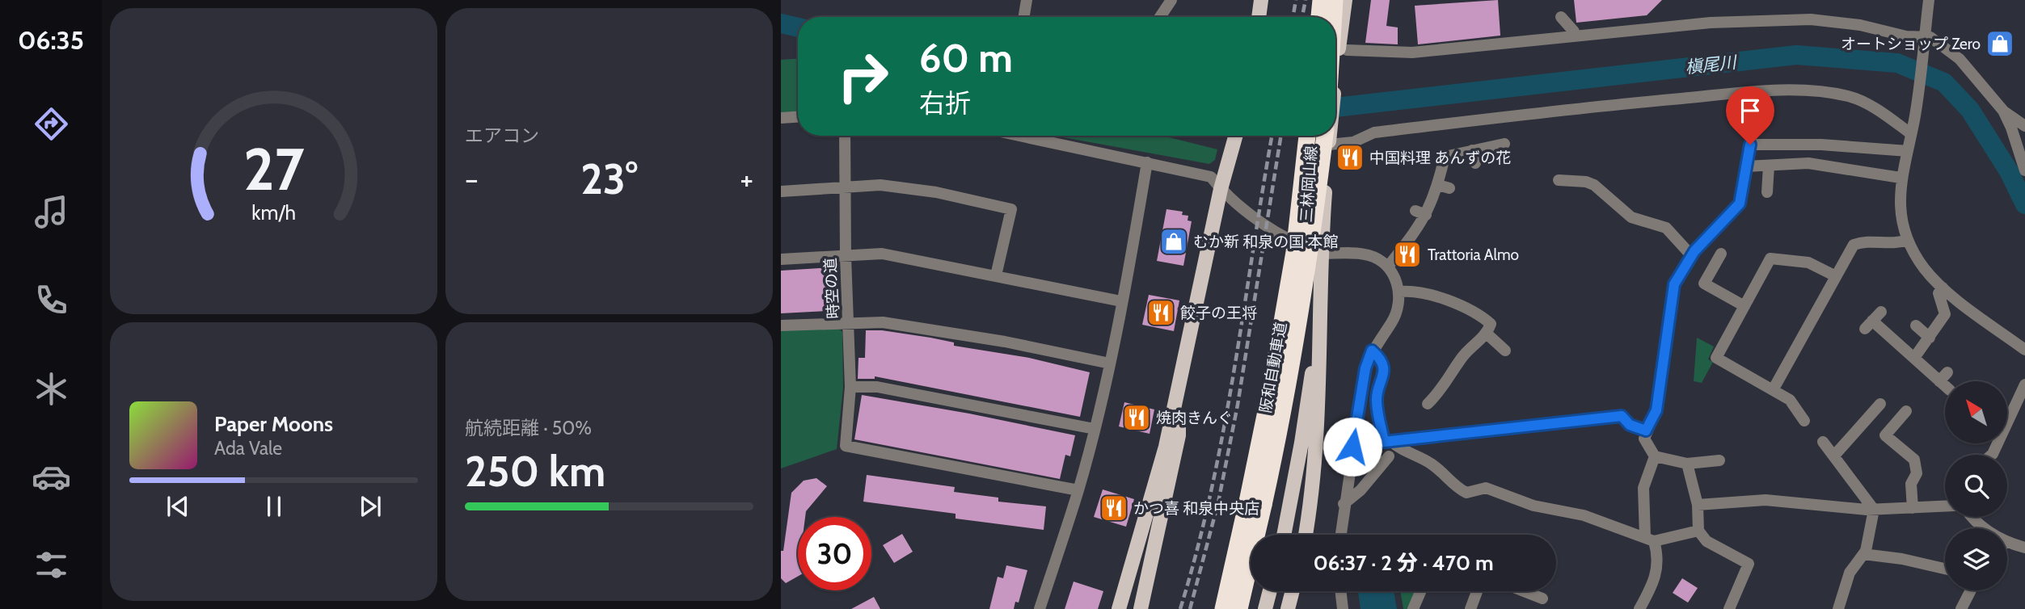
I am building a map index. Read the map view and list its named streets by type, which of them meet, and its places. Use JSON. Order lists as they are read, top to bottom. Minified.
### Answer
{"streets":{"highway":["阪和自動車道"],"main road":["三林岡山線"],"street":["時空の道"]},"crossings":[["三林岡山線","阪和自動車道"]],"water":["槇尾川"],"places":{"shop":["オートショップ Zero","むか新 和泉の国 本館"],"restaurant":["中国料理 あんずの花","Trattoria Almo","餃子の王将","焼肉きんぐ","かつ喜 和泉中央店"]},"north":"top left","page":{"tabs":"06:35","tile":["エアコン",["航続距離 · 50%","250 km"]],"turn":["60 m","右折"],"heat":["−","23°","+"],"song":["Paper Moons","Ada Vale"],"limit":"30","trip":"06:37 · 2 分 · 470 m","gauge":["27","km/h"]}}
